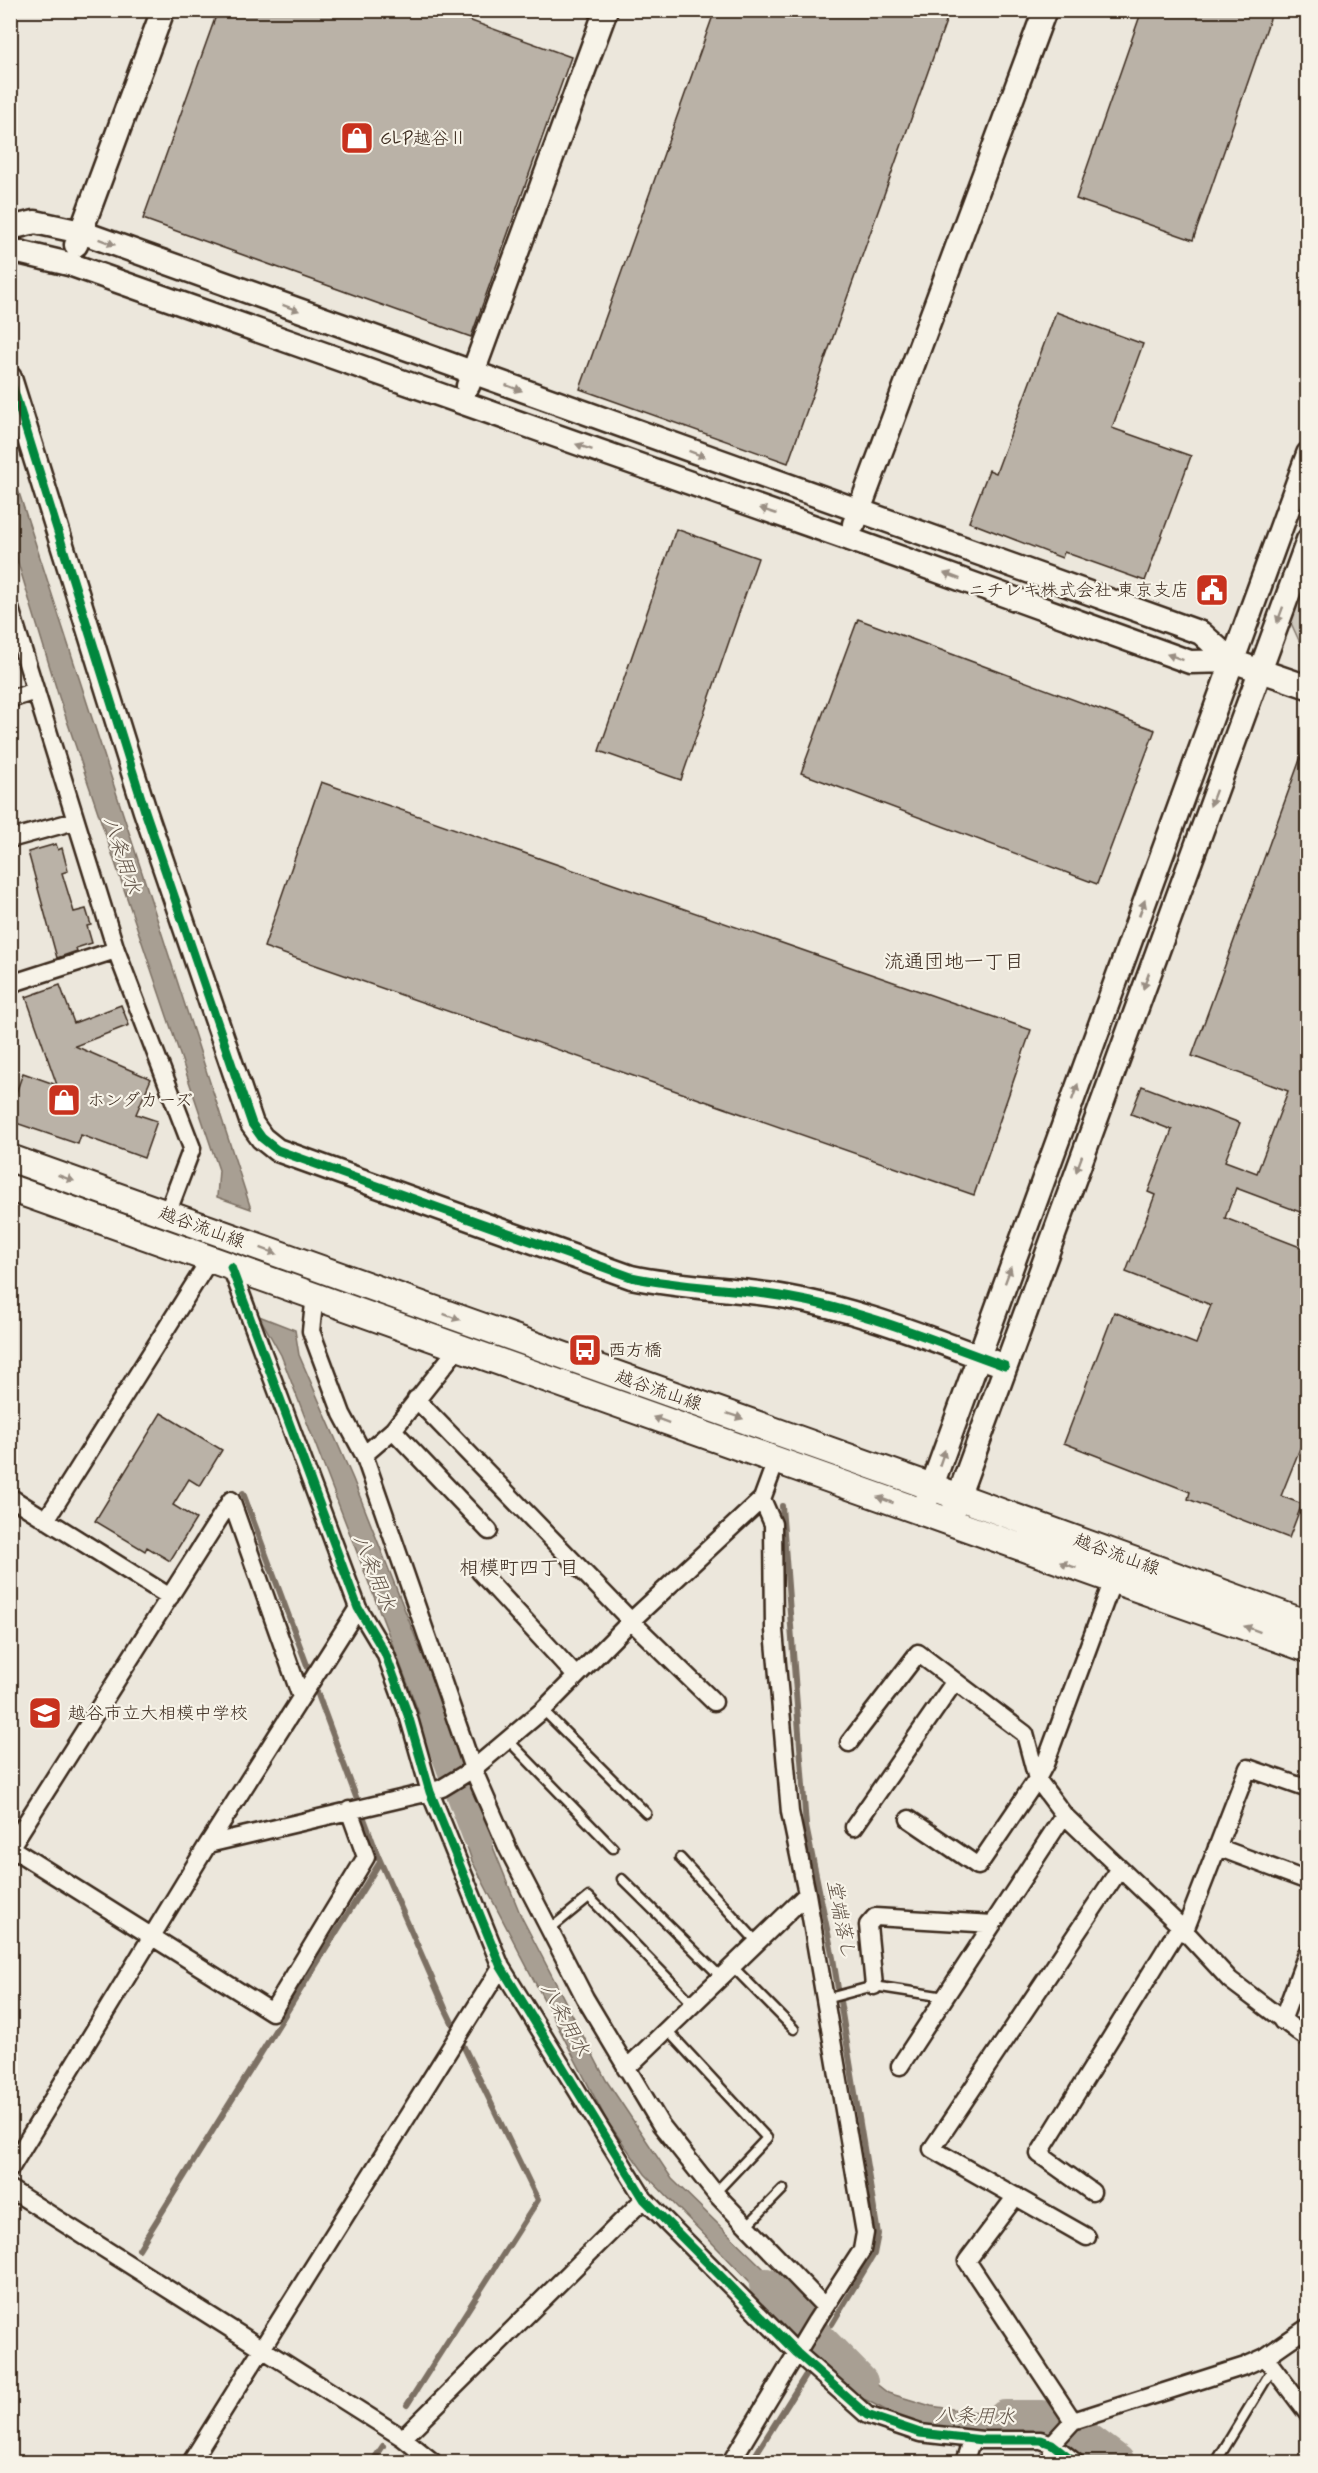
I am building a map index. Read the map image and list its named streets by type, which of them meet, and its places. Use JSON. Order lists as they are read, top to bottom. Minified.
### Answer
{"streets":{"main road":["越谷流山線"]},"districts":["流通団地一丁目","相模町四丁目"],"water":["八条用水","堂端落し"],"places":{"shop":["GLP越谷Ⅱ","ホンダカーズ"],"public building":["ニチレキ株式会社 東京支店"],"bus stop":["西方橋"],"school or university":["越谷市立大相模中学校"]}}
